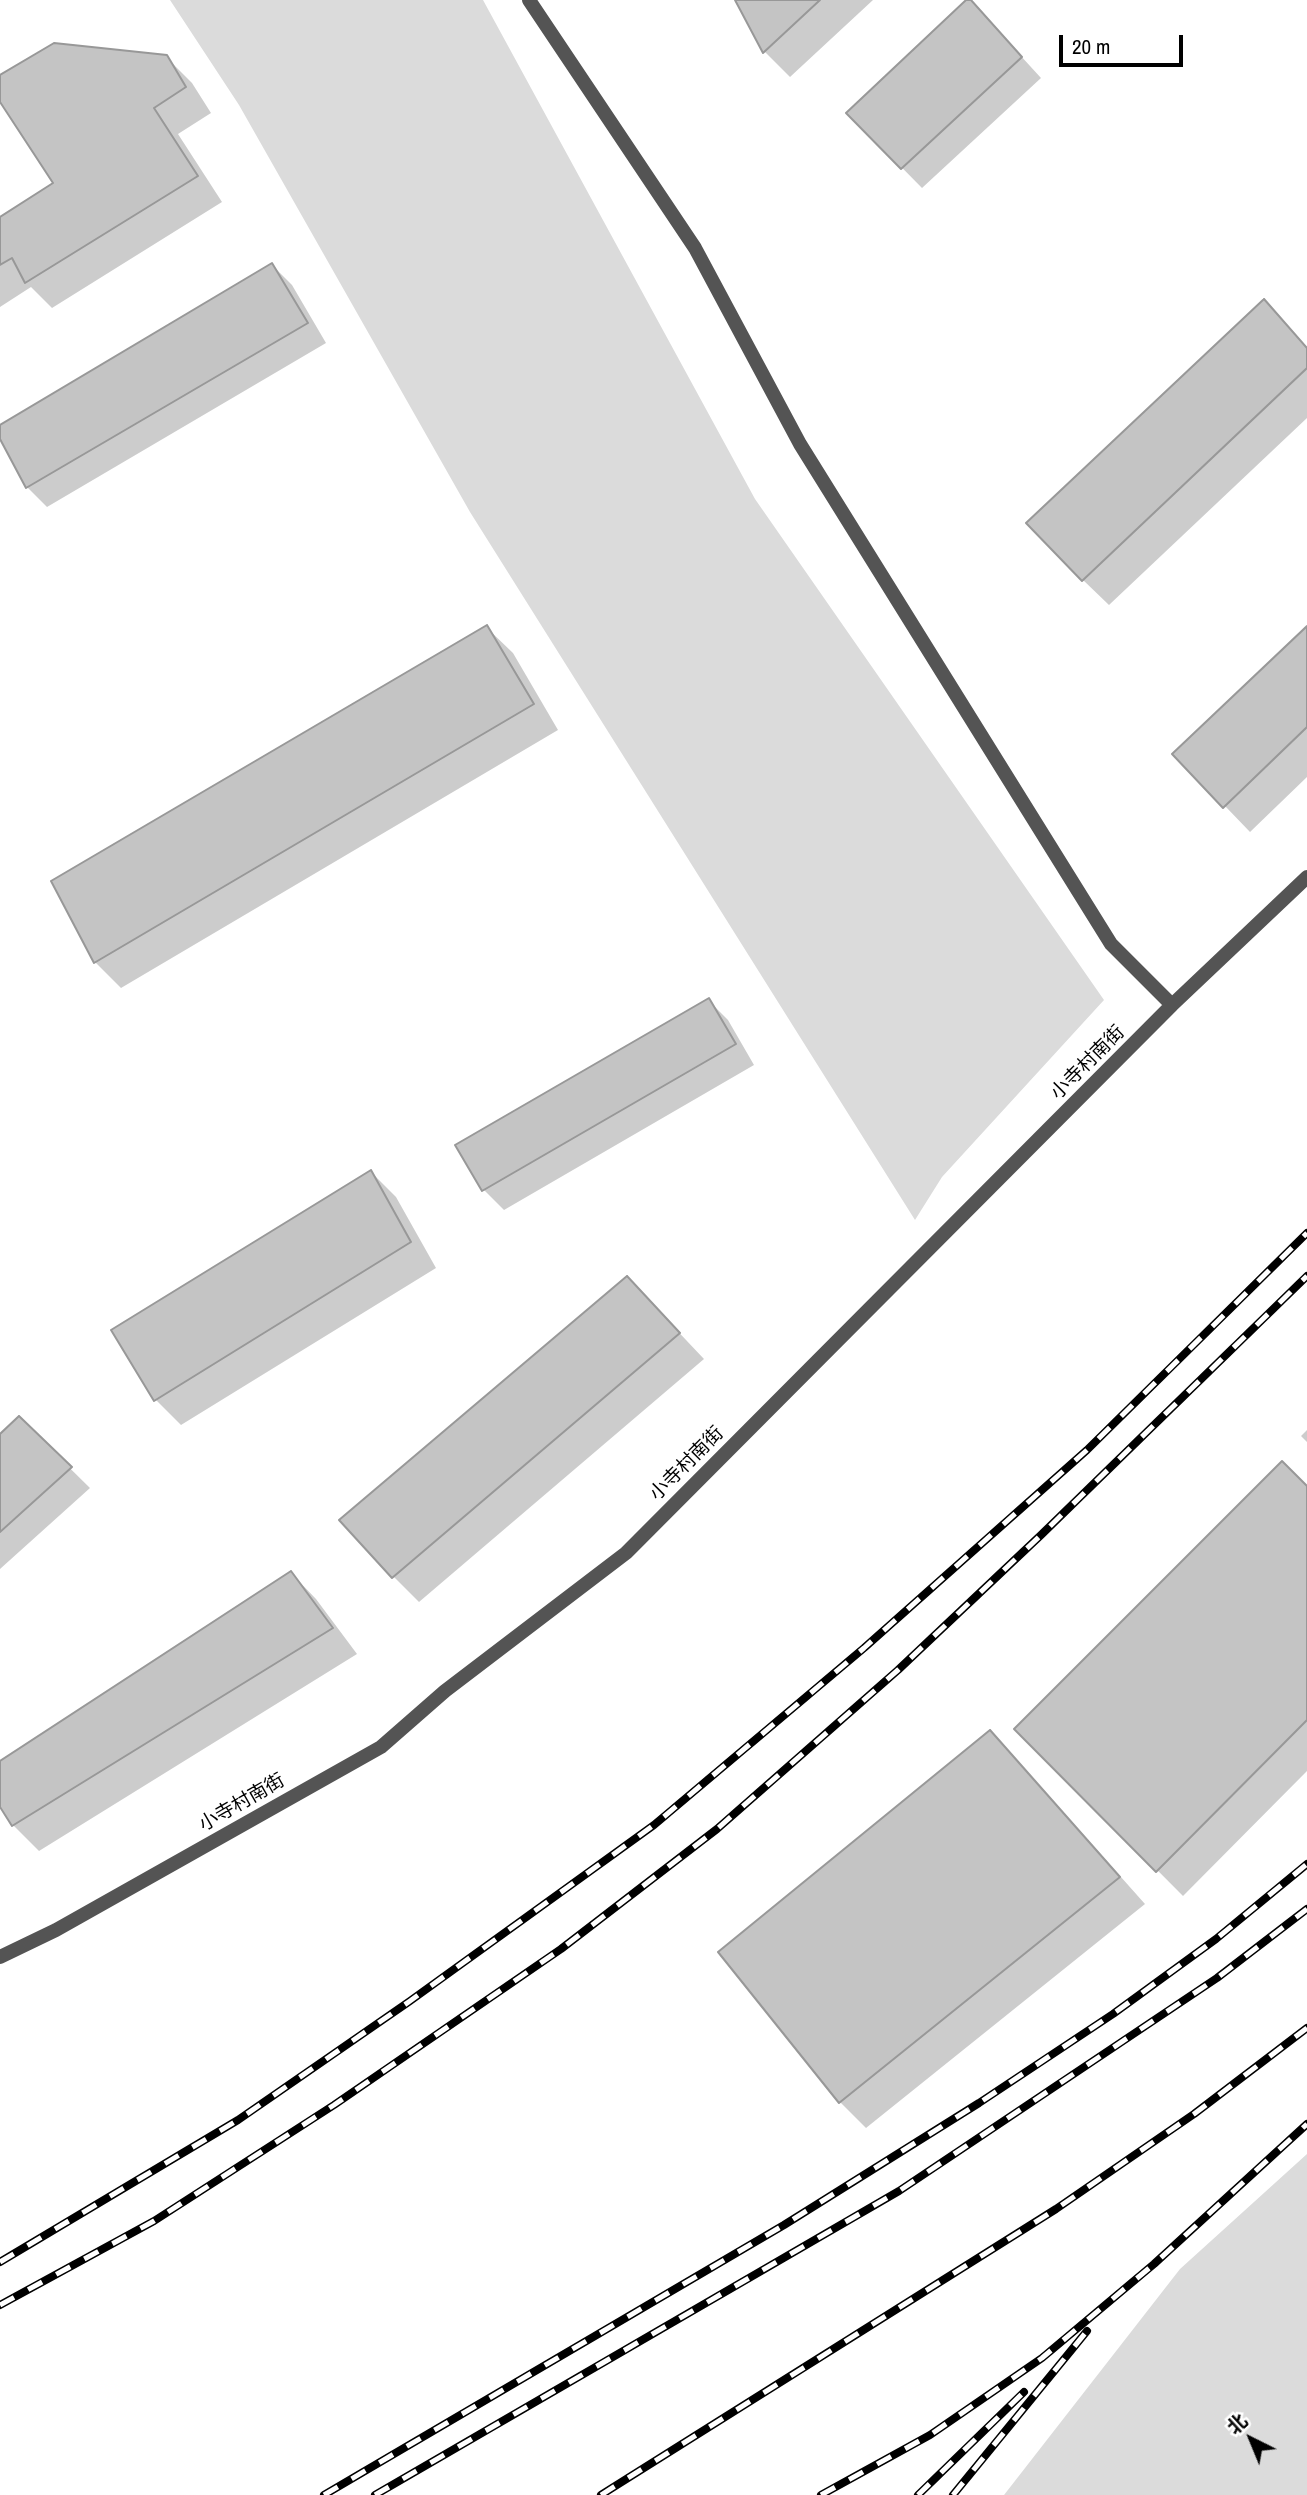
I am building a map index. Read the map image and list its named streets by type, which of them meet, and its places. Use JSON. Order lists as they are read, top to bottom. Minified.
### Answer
{"streets":{"street":["小寺村南街"]},"scale_bar":"20 m","north":"top left"}
